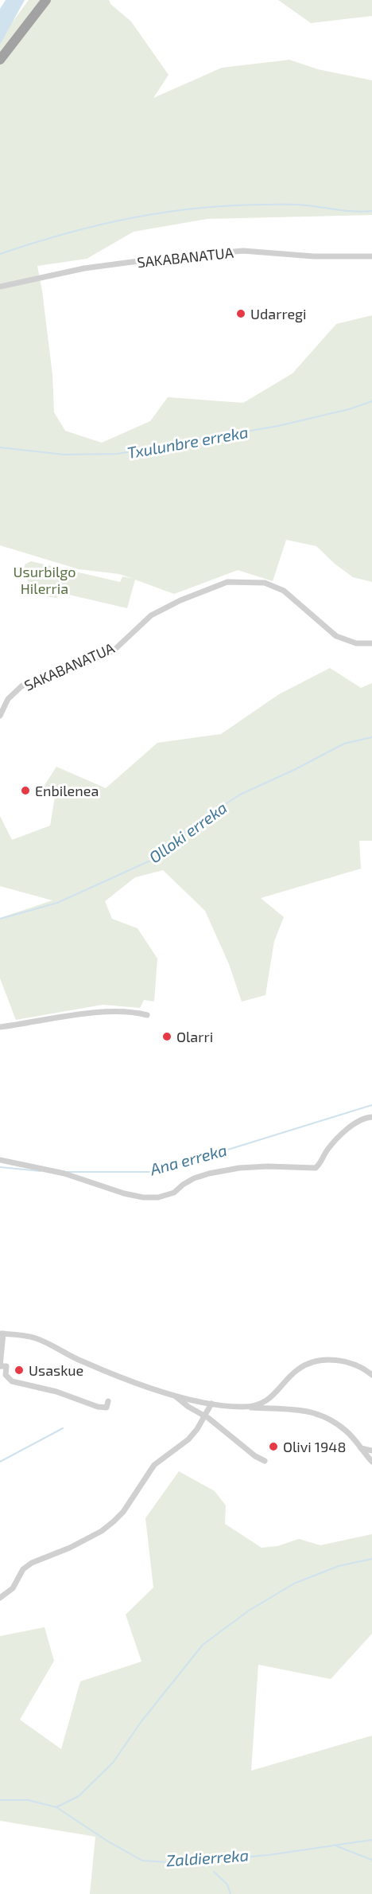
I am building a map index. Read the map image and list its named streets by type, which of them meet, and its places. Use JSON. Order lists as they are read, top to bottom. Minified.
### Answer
{"streets":{"street":["SAKABANATUA"]},"water":["Txulunbre erreka","Olloki erreka","Ana erreka","Zaldierreka"],"parks":["Usurbilgo Hilerria"],"places":["Udarregi","Enbilenea","Olarri","Usaskue","Olivi 1948"]}
